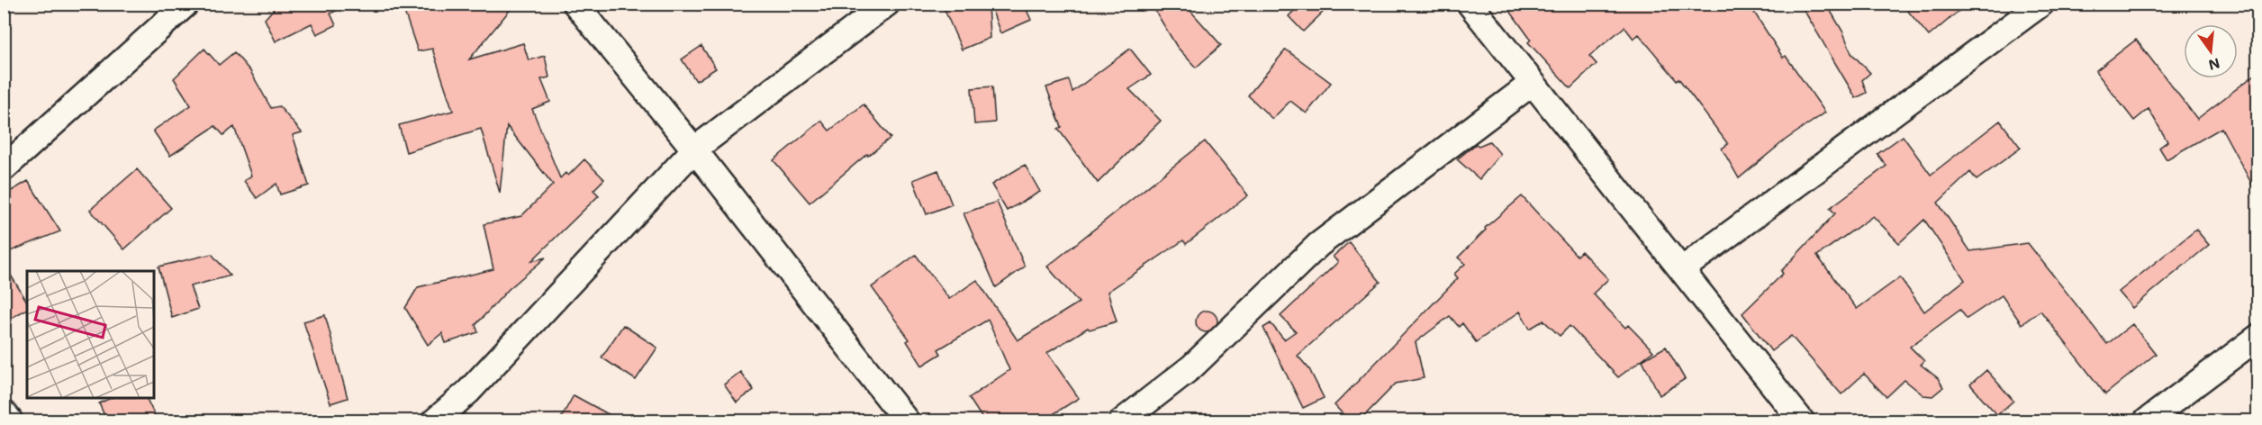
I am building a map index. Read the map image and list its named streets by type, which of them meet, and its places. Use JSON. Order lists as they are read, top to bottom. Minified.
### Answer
{"north":"bottom"}
